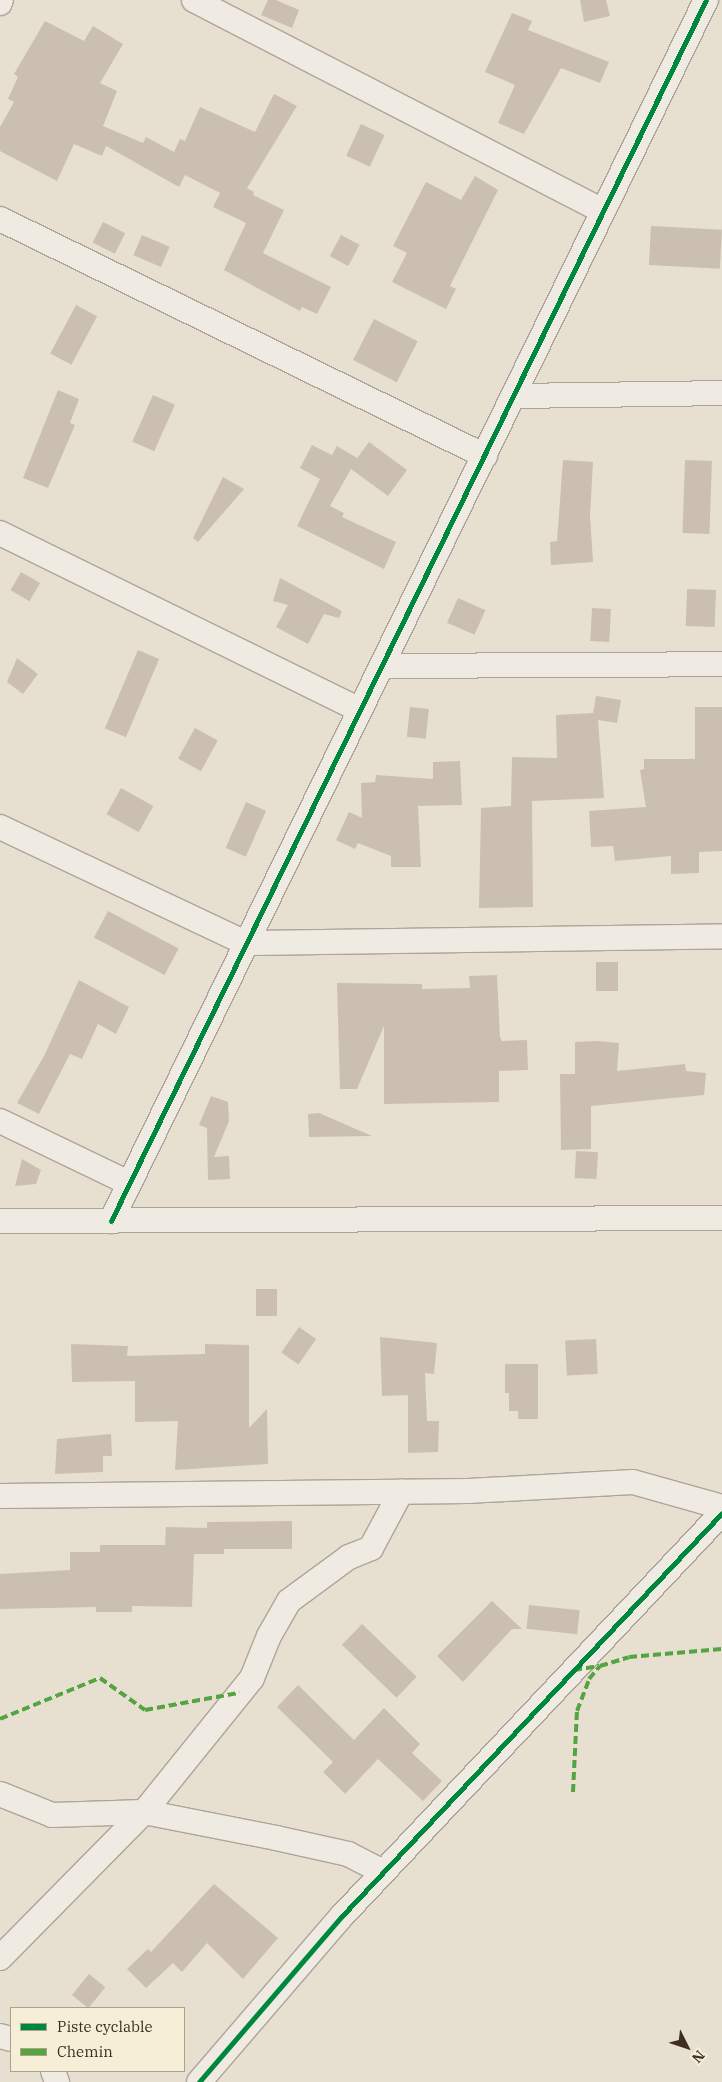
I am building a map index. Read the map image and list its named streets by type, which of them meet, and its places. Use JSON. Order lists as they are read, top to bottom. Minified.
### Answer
{"legend":["Piste cyclable","Chemin"],"north":"bottom right"}
